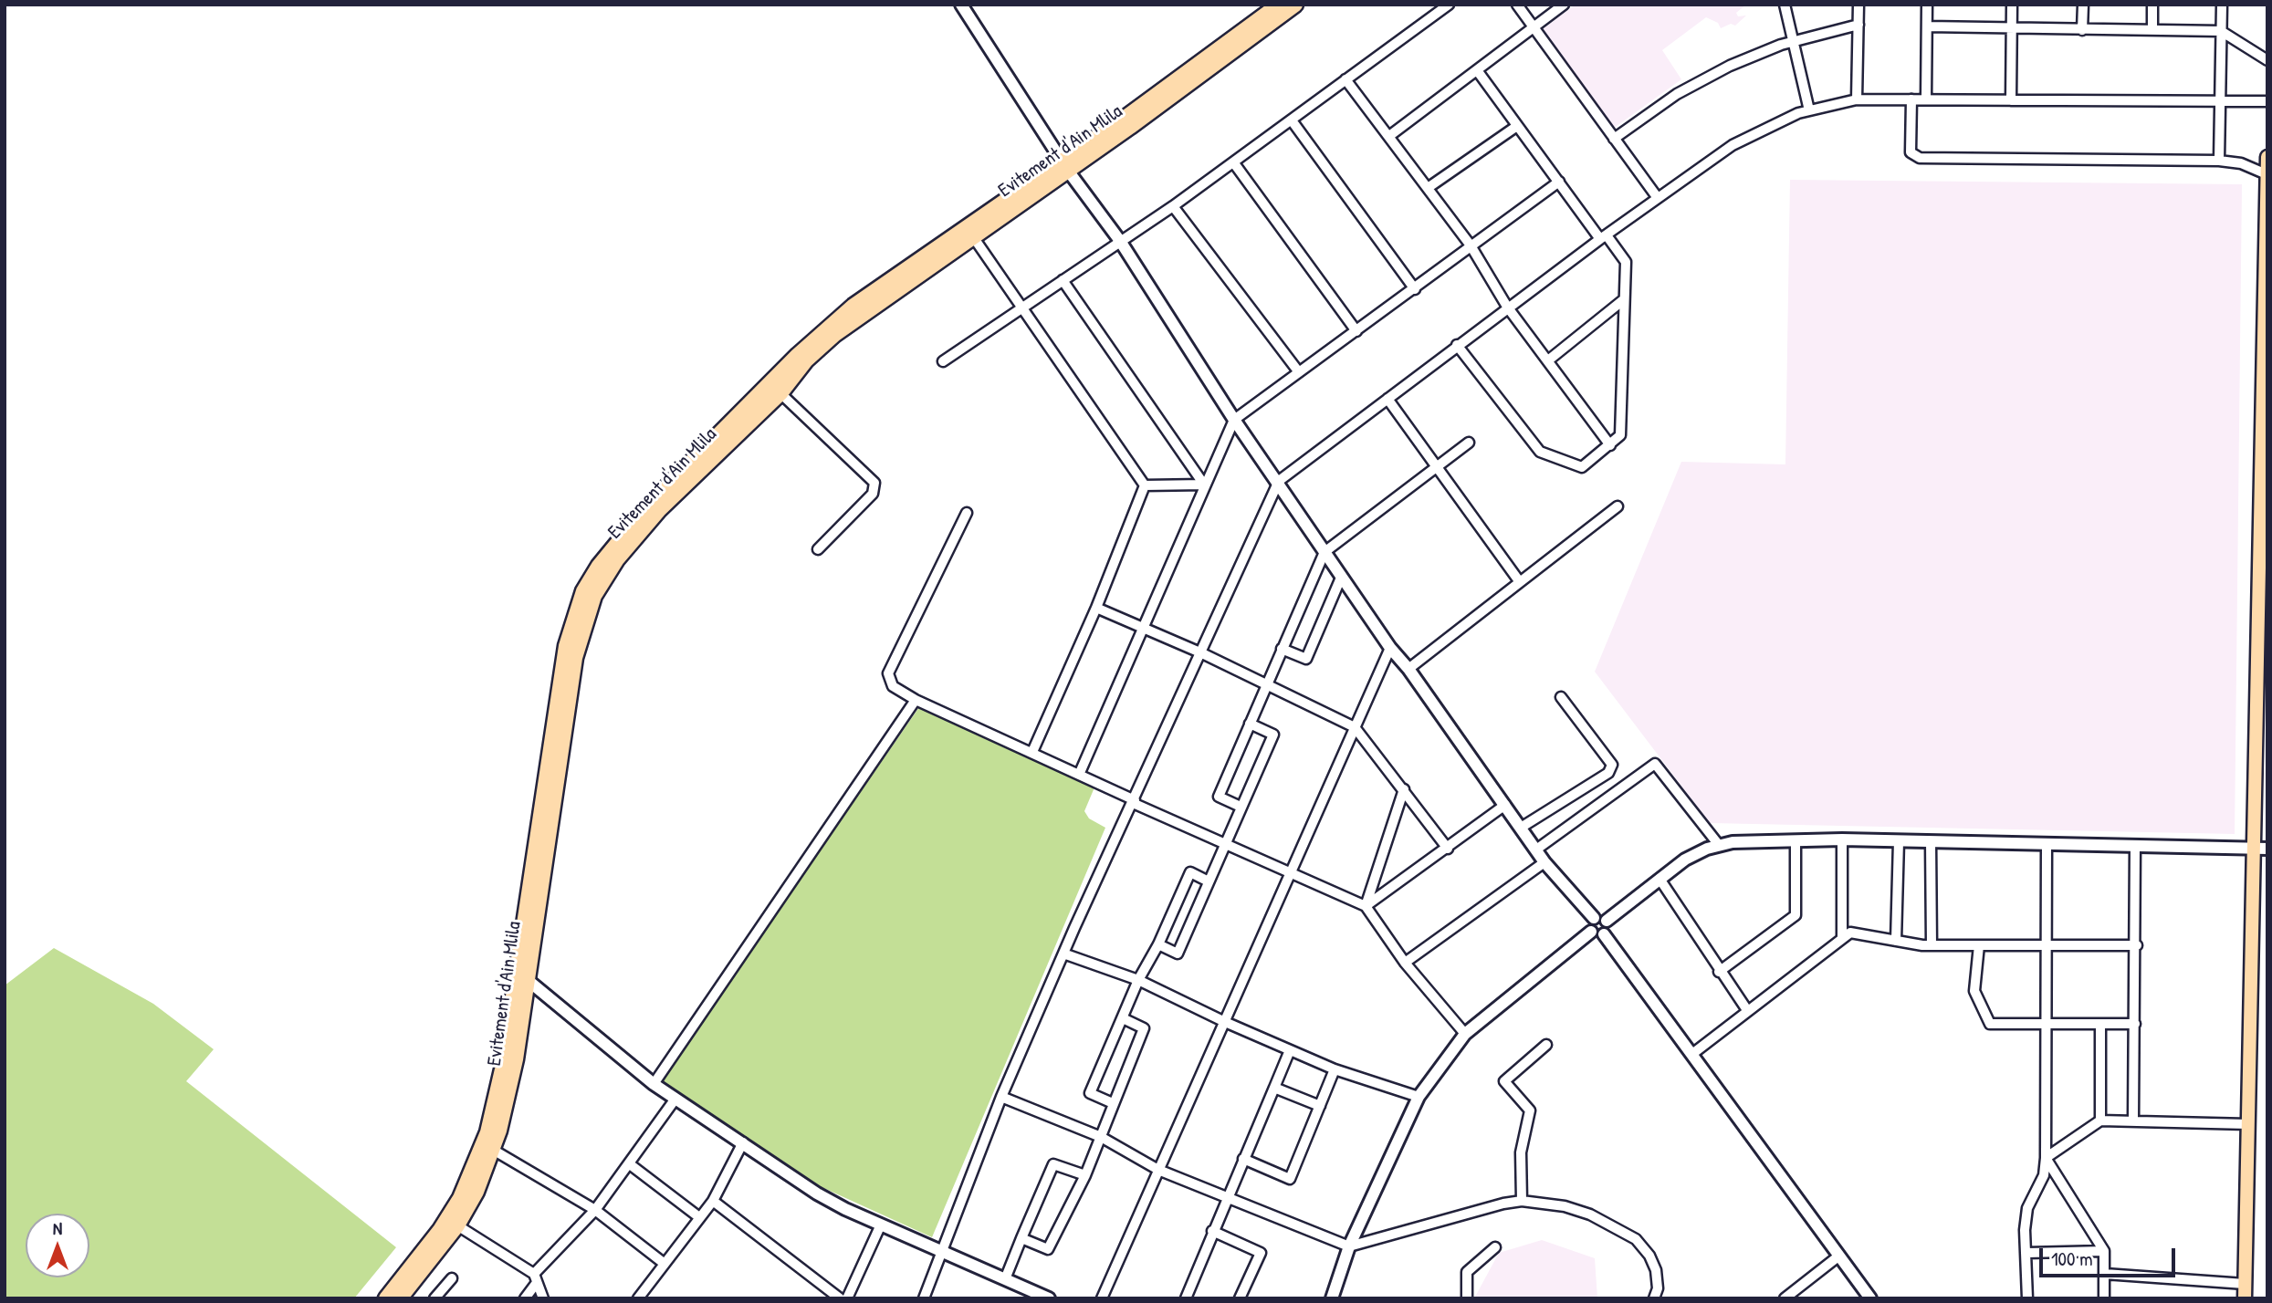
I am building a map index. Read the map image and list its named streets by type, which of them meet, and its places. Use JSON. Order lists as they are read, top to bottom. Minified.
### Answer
{"streets":{"highway":["Evitement d'Ain Mlila"]},"scale_bar":"100 m","north":"top"}
